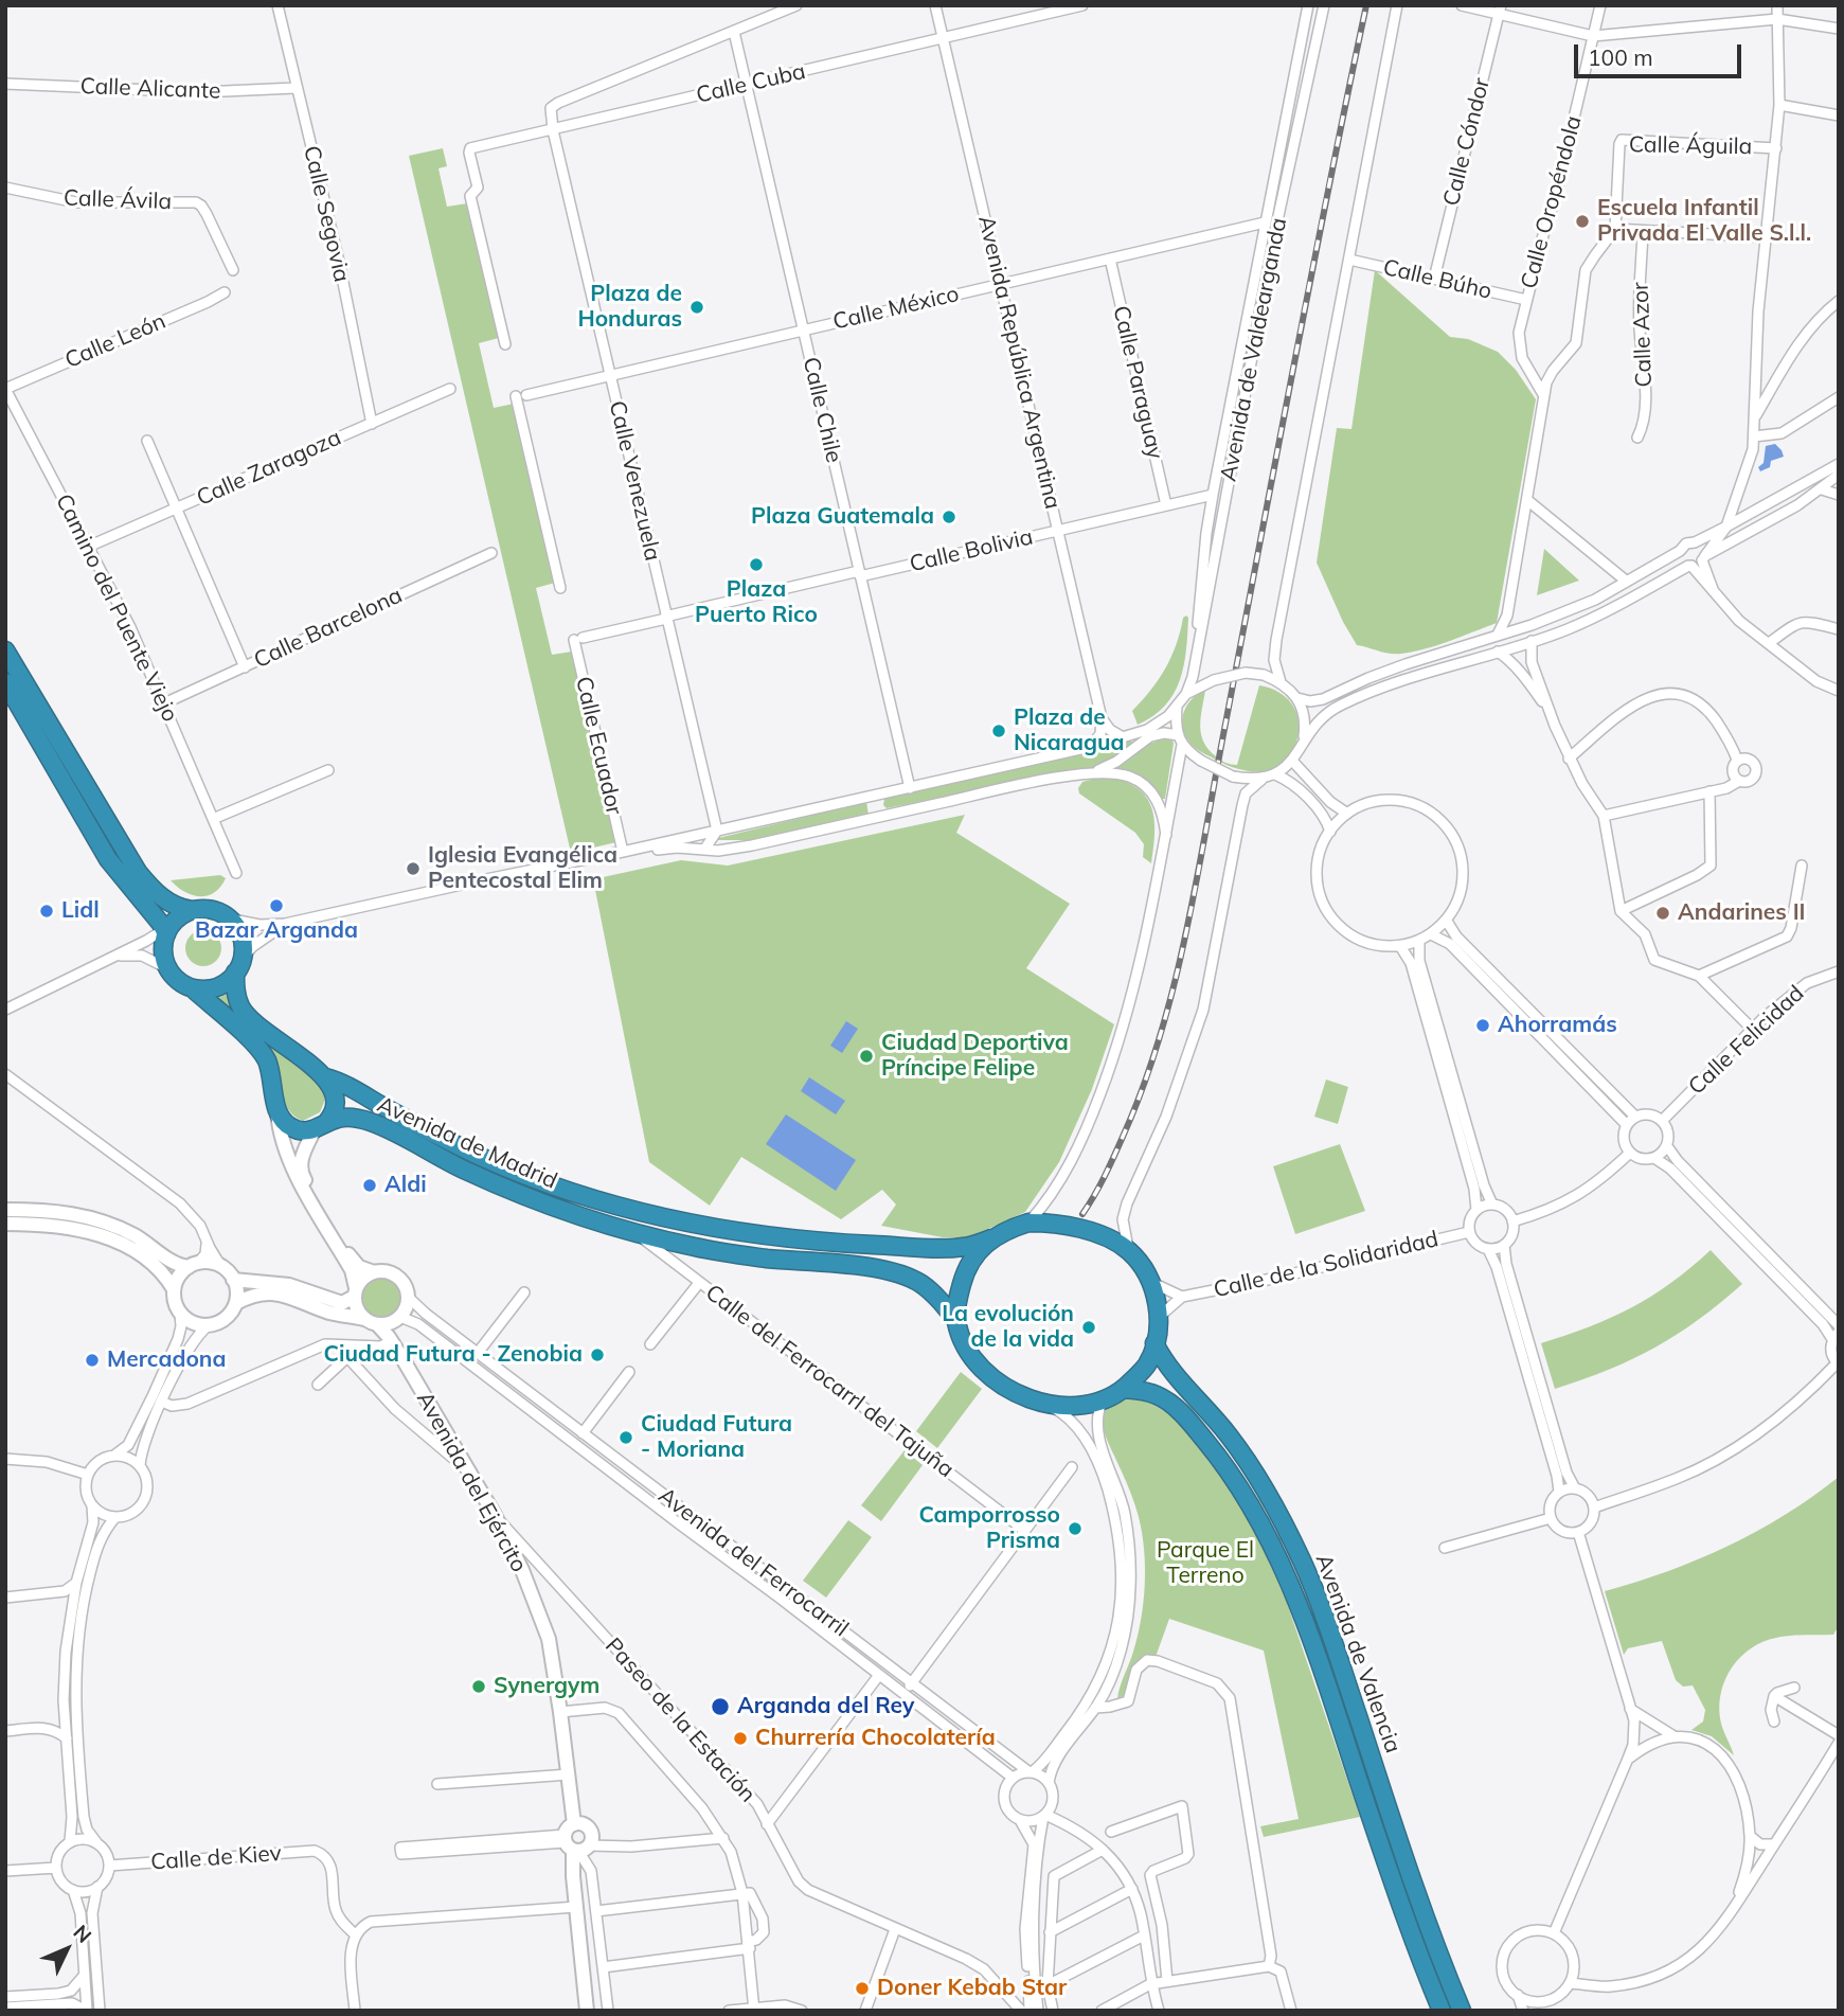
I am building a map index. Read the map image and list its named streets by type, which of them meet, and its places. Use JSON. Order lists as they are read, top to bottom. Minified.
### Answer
{"streets":{"highway":["Avenida de Madrid","Avenida de Valencia"],"main road":["Avenida del Ejército"],"street":["Calle Cuba","Calle Alicante","Calle Cóndor","Calle Águila","Calle Ávila","Calle Oropéndola","Calle Segovia","Calle Búho","Calle México","Calle Azor","Calle León","Avenida de Valdearganda","Avenida República Argentina","Calle Paraguay","Calle Chile","Calle Zaragoza","Calle Venezuela","Calle Bolivia","Camino del Puente Viejo","Calle Barcelona","Calle Ecuador","Calle Felicidad","Calle de la Solidaridad","Calle del Ferrocarrl del Tajuña","Avenida del Ferrocarril","Paseo de la Estación","Calle de Kiev"]},"crossings":[["Calle Cuba","Avenida República Argentina"],["Calle Cuba","Calle Chile"],["Calle Cuba","Calle Venezuela"],["Calle Alicante","Calle Segovia"],["Calle Cóndor","Calle Búho"],["Calle Oropéndola","Calle Búho"],["Calle Segovia","Calle Zaragoza"],["Calle México","Avenida República Argentina"],["Calle México","Calle Paraguay"],["Calle México","Calle Chile"],["Calle México","Calle Venezuela"],["Calle León","Camino del Puente Viejo"],["Avenida República Argentina","Calle Bolivia"],["Calle Paraguay","Calle Bolivia"],["Calle Chile","Calle Bolivia"],["Calle Zaragoza","Camino del Puente Viejo"],["Calle Venezuela","Calle Bolivia"],["Calle Bolivia","Calle Ecuador"],["Camino del Puente Viejo","Calle Barcelona"],["Avenida de Madrid","Calle de la Solidaridad"],["Avenida de Madrid","Calle del Ferrocarrl del Tajuña"],["Avenida de Madrid","Avenida de Valencia"],["Calle de la Solidaridad","Avenida de Valencia"],["Avenida del Ejército","Avenida del Ferrocarril"],["Avenida del Ejército","Paseo de la Estación"]],"parks":["Parque El Terreno"],"places":["Escuela Infantil Privada El Valle S.l.l.","Plaza de Honduras","Plaza Guatemala","Plaza Puerto Rico","Plaza de Nicaragua","Iglesia Evangélica Pentecostal Elim","Bazar Arganda","Lidl","Andarines II","Ahorramás","Ciudad Deportiva Príncipe Felipe","Aldi","La evolución de la vida","Ciudad Futura - Zenobia","Mercadona","Ciudad Futura - Moriana","Camporrosso Prisma","Synergym","Arganda del Rey","Churrería Chocolatería","Doner Kebab Star"],"scale_bar":"100 m","north":"top right"}
